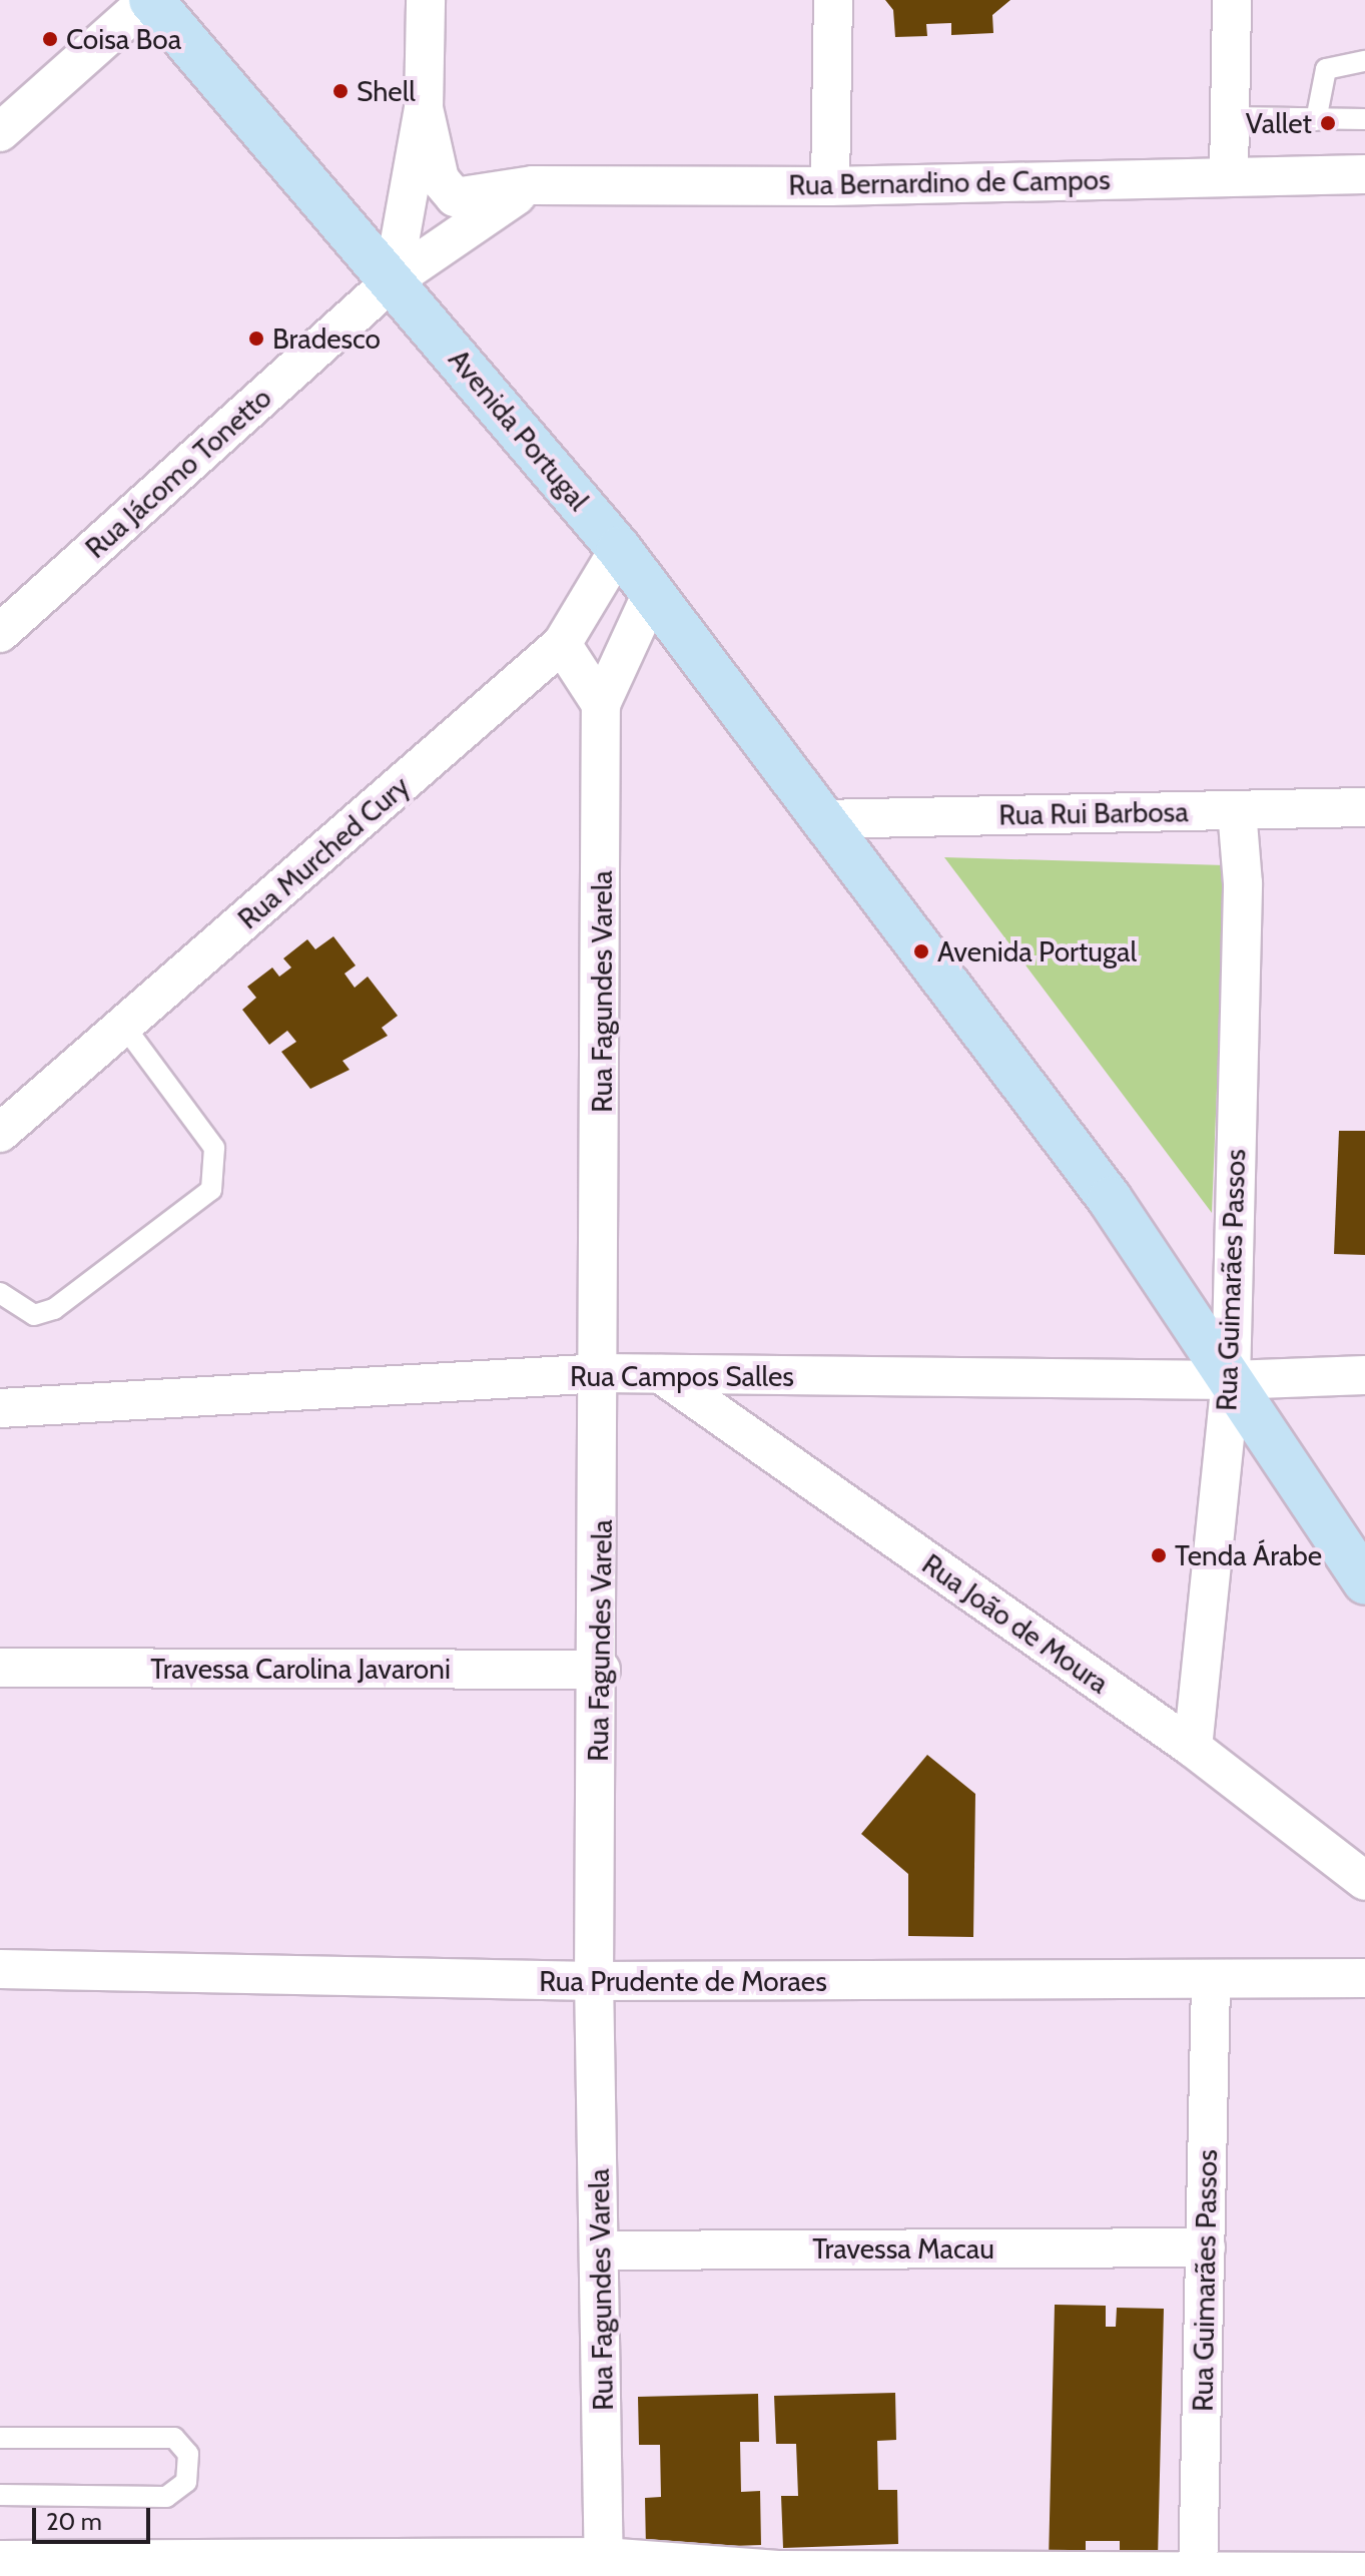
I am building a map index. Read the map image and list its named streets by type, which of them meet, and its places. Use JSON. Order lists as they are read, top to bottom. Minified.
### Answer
{"streets":{"main road":["Avenida Portugal"],"street":["Rua Bernardino de Campos","Rua Jácomo Tonetto","Rua Rui Barbosa","Rua Murched Cury","Rua Fagundes Varela","Rua Guimarães Passos","Rua Campos Salles","Rua João de Moura","Travessa Carolina Javaroni","Rua Prudente de Moraes","Travessa Macau"]},"crossings":[["Avenida Portugal","Rua Jácomo Tonetto"],["Avenida Portugal","Rua Rui Barbosa"],["Avenida Portugal","Rua Murched Cury"],["Avenida Portugal","Rua Fagundes Varela"],["Avenida Portugal","Rua Guimarães Passos"],["Avenida Portugal","Rua Campos Salles"],["Rua Rui Barbosa","Rua Guimarães Passos"],["Rua Fagundes Varela","Rua Campos Salles"],["Rua Fagundes Varela","Travessa Carolina Javaroni"],["Rua Fagundes Varela","Rua Prudente de Moraes"],["Rua Fagundes Varela","Travessa Macau"],["Rua Guimarães Passos","Rua Campos Salles"],["Rua Guimarães Passos","Rua João de Moura"],["Rua Guimarães Passos","Rua Prudente de Moraes"],["Rua Guimarães Passos","Travessa Macau"],["Rua Campos Salles","Rua João de Moura"]],"places":["Coisa Boa","Shell","Vallet","Bradesco","Avenida Portugal","Tenda Árabe"],"scale_bar":"20 m"}
